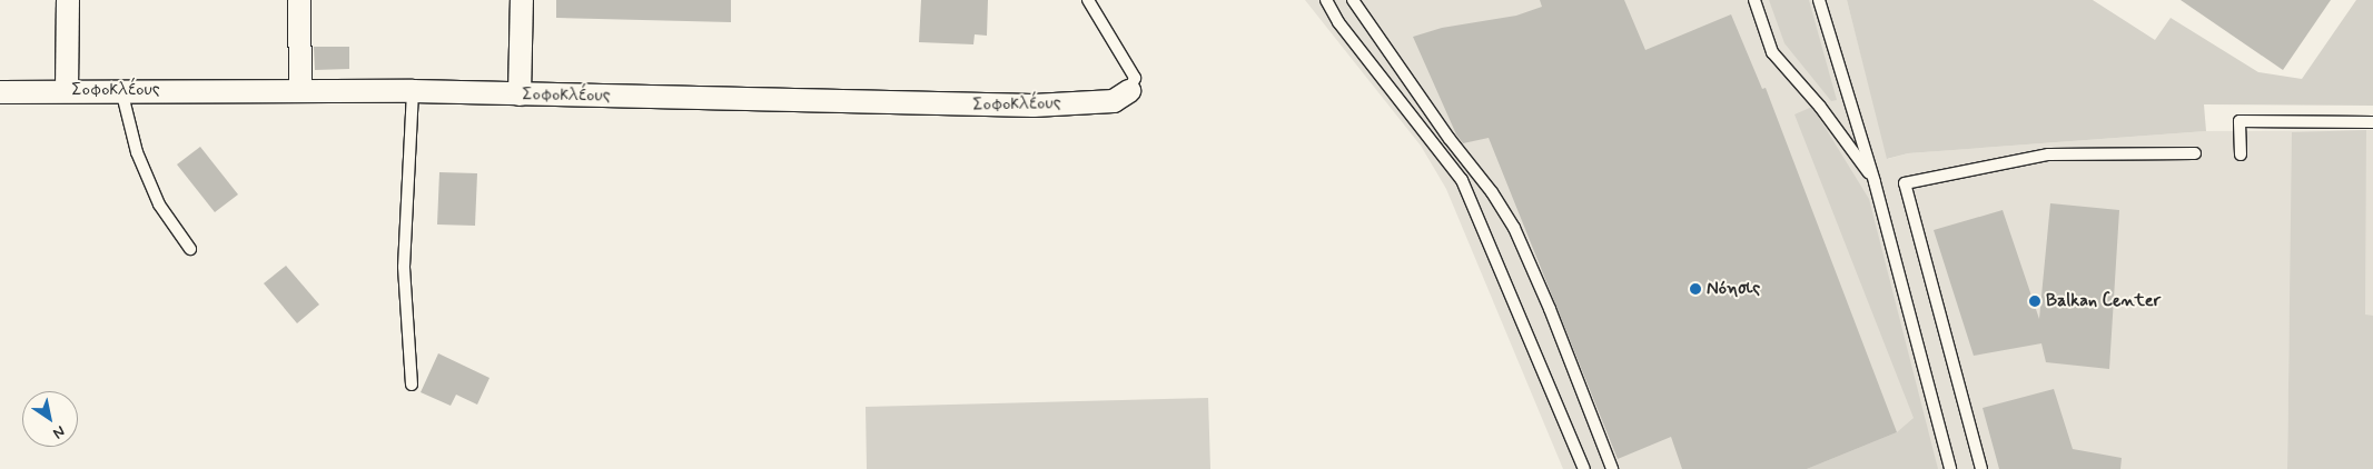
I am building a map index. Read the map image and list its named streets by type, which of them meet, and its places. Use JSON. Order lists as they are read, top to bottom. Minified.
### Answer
{"streets":{"street":["Σοφοκλέους"]},"places":["Νόησις","Balkan Center"],"north":"bottom right"}
